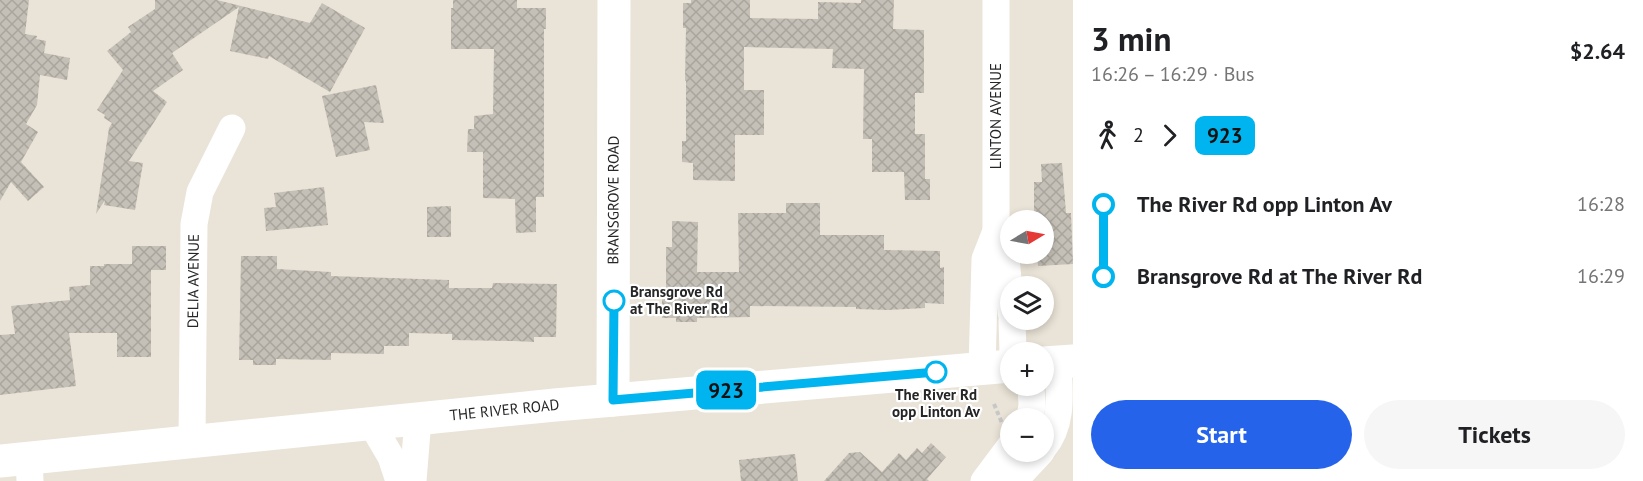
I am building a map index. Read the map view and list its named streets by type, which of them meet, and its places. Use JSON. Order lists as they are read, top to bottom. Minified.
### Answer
{"streets":{"main road":["BRANSGROVE ROAD","THE RIVER ROAD"],"street":["LINTON AVENUE","DELIA AVENUE"]},"crossings":[["LINTON AVENUE","THE RIVER ROAD"],["BRANSGROVE ROAD","THE RIVER ROAD"],["DELIA AVENUE","THE RIVER ROAD"]],"places":["Bransgrove Rd at The River Rd","The River Rd opp Linton Av"],"lines":["bus line 923"],"north":"right","page":{"on_map":"923","heading":["3 min","16:26 – 16:29 · Bus","$2.64"],"legs":["2","923"],"list":[{"name":"The River Rd opp Linton Av","value":"16:28"},{"name":"Bransgrove Rd at The River Rd","value":"16:29"}],"map_buttons":["+","−"],"buttons":["Start","Tickets"]}}
